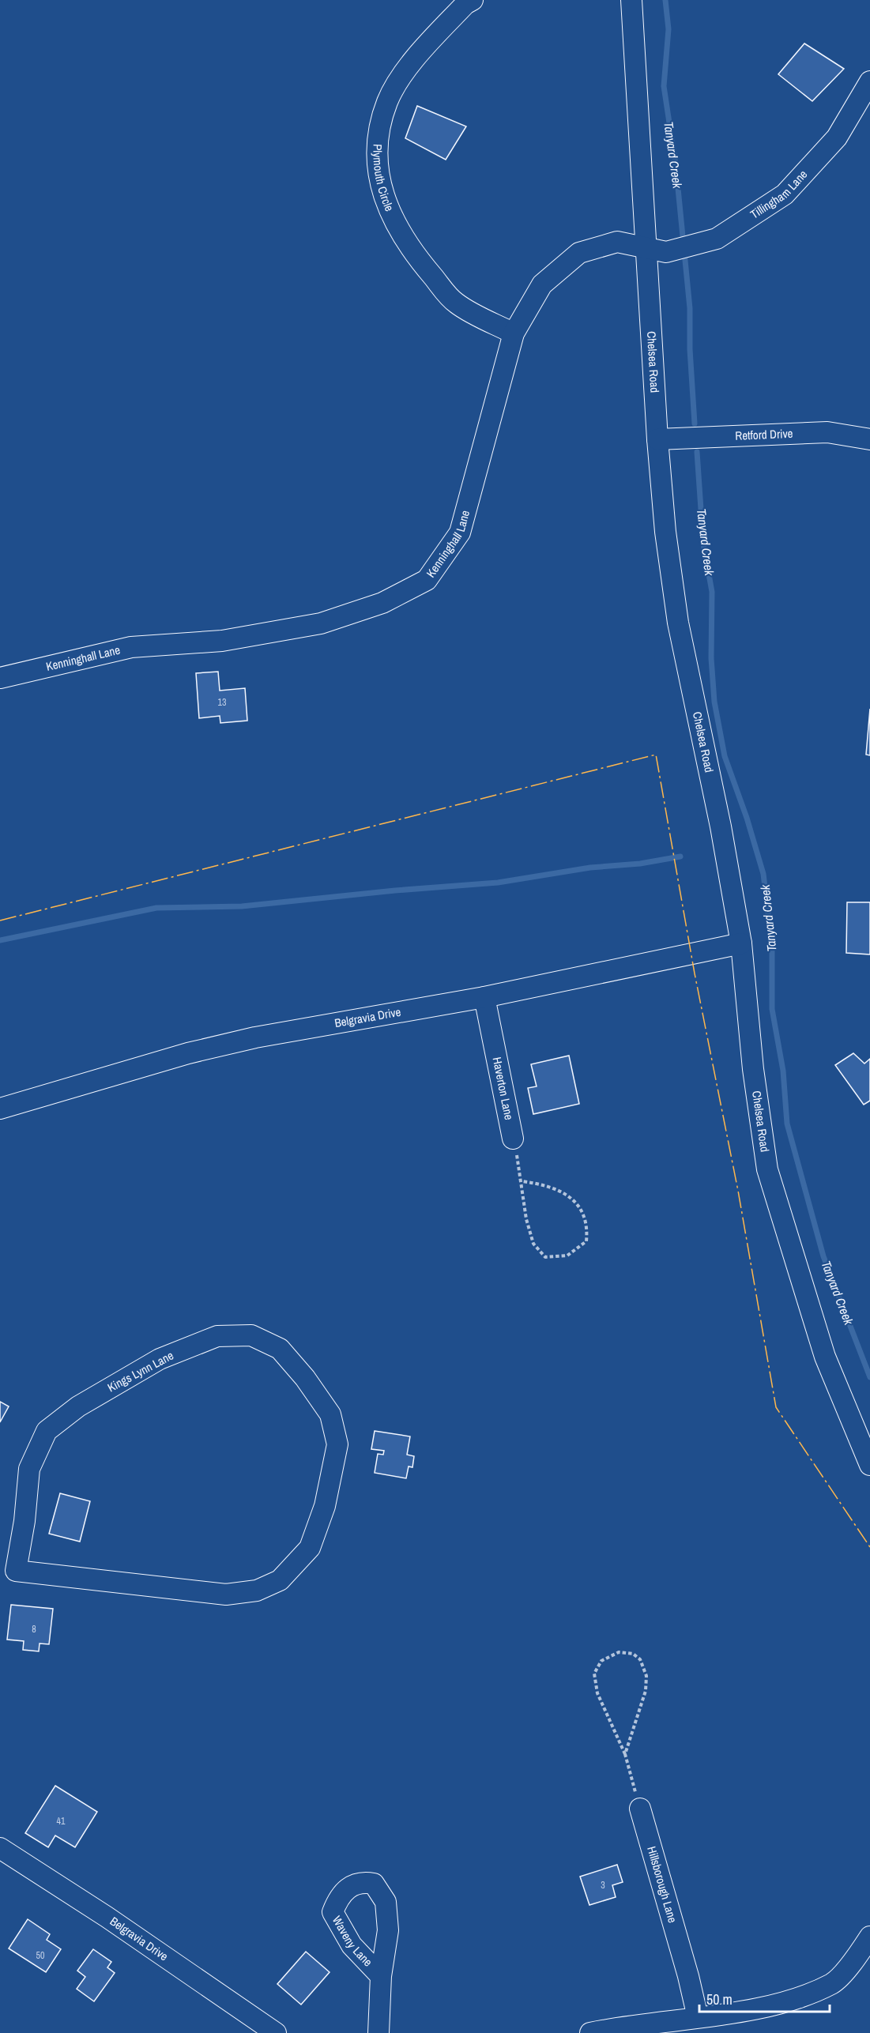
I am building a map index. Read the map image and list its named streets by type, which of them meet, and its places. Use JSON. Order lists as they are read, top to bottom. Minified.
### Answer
{"streets":{"street":["Plymouth Circle","Tillingham Lane","Chelsea Road","Retford Drive","Kenninghall Lane","Belgravia Drive","Haverton Lane","Kings Lynn Lane","Hillsborough Lane","Waveny Lane"]},"crossings":[["Plymouth Circle","Kenninghall Lane"],["Tillingham Lane","Chelsea Road"],["Tillingham Lane","Kenninghall Lane"],["Chelsea Road","Retford Drive"],["Chelsea Road","Kenninghall Lane"],["Chelsea Road","Belgravia Drive"],["Belgravia Drive","Haverton Lane"]],"water":["Tanyard Creek"],"house_numbers":["13","8","41","3","50"],"scale_bar":"50 m"}
